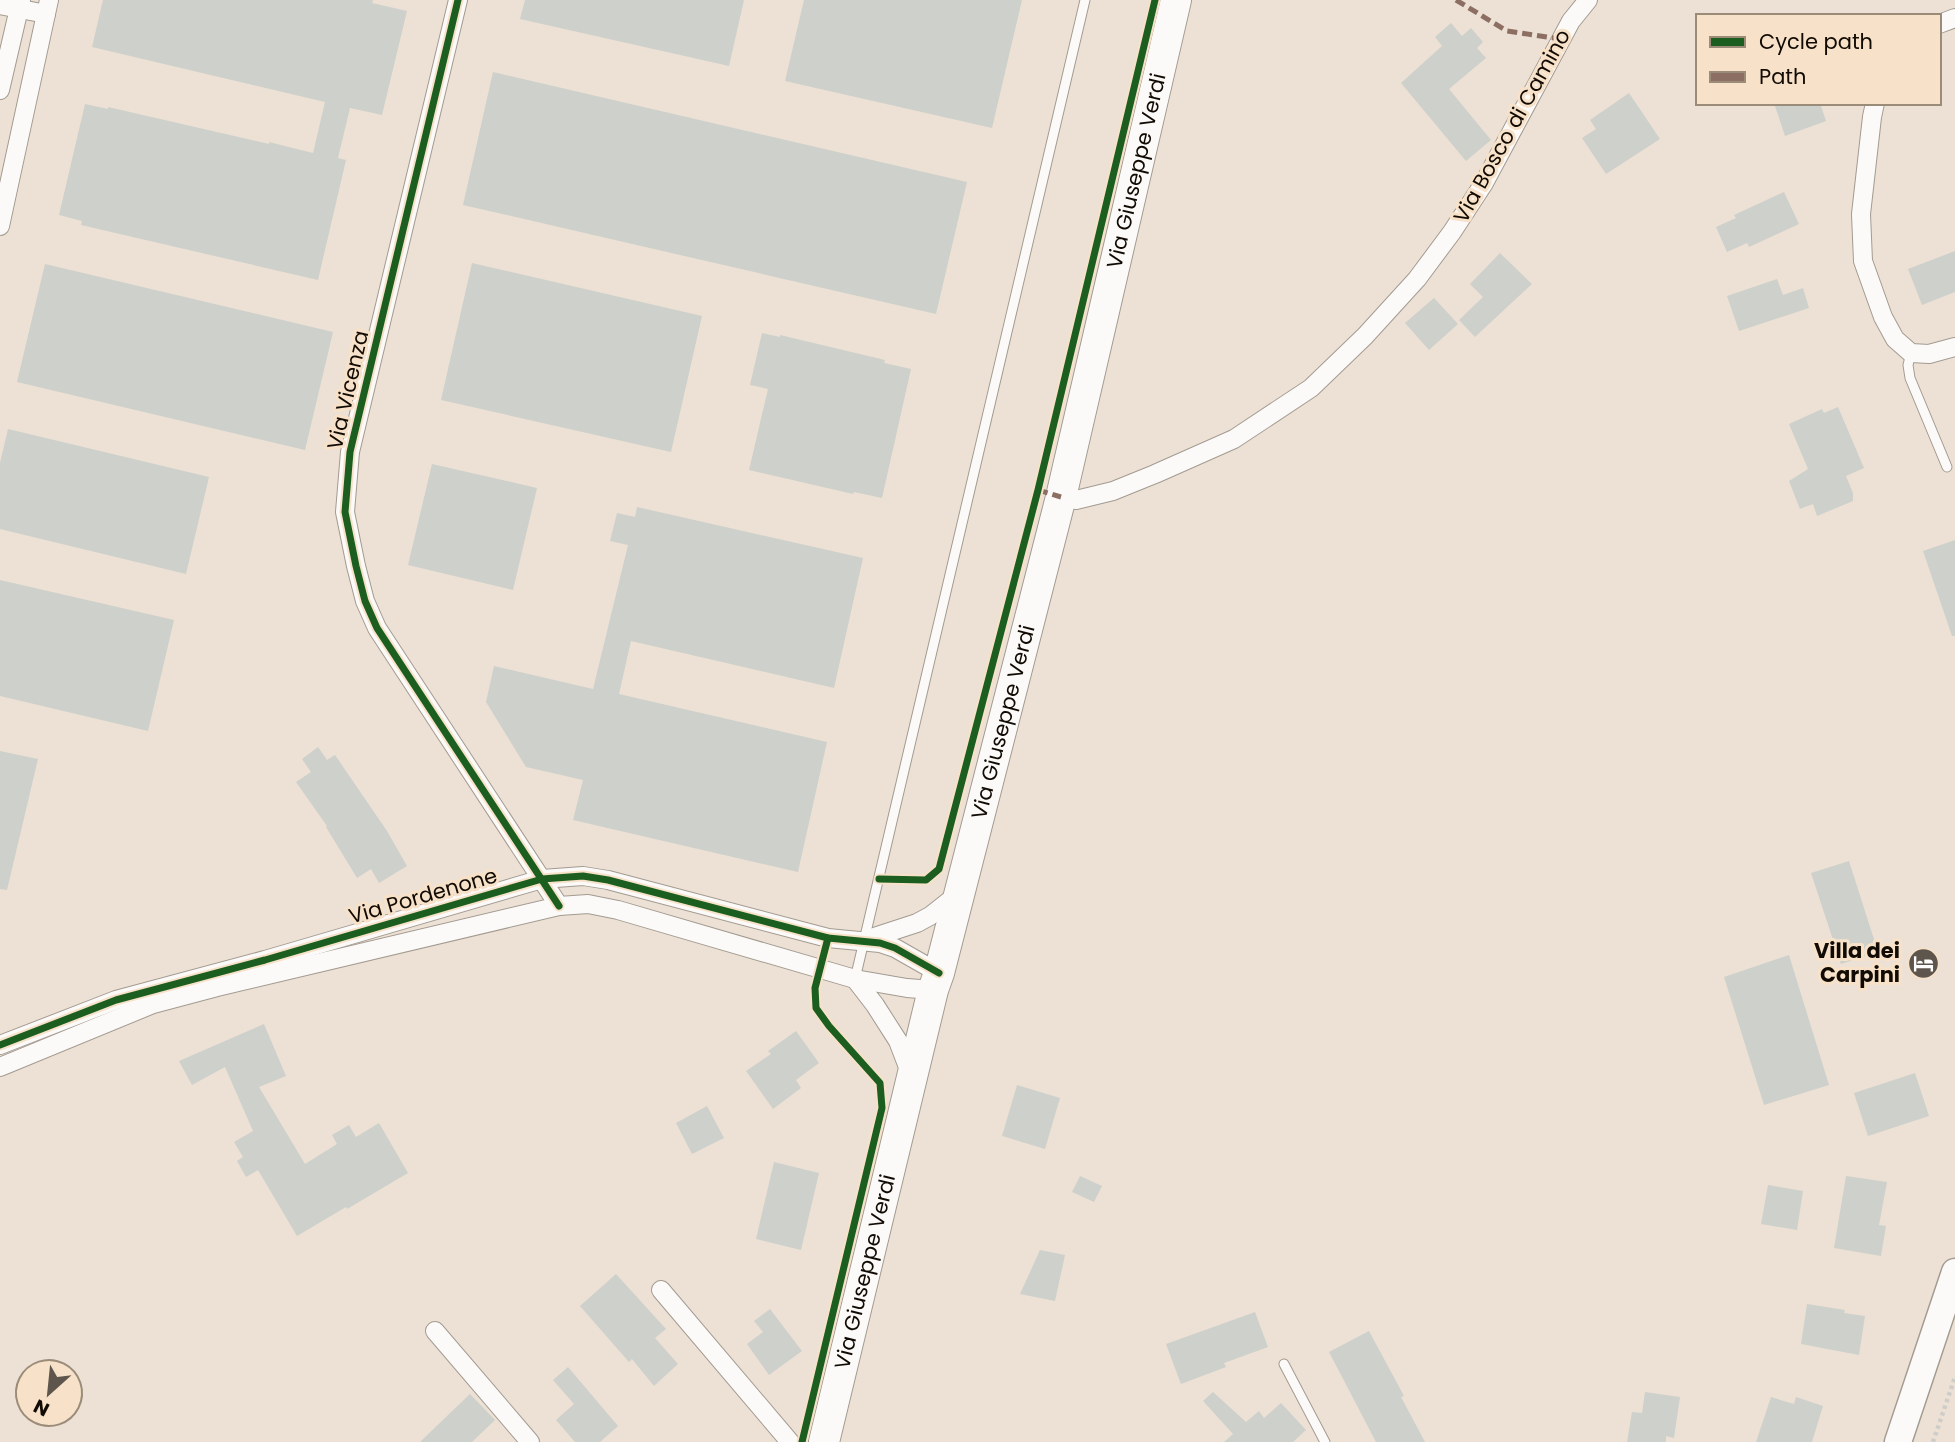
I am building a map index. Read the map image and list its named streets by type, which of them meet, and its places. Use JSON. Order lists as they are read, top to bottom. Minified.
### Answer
{"streets":{"main road":["Via Giuseppe Verdi"],"street":["Via Bosco di Camino","Via Vicenza","Via Pordenone"]},"crossings":[["Via Bosco di Camino","Via Giuseppe Verdi"],["Via Giuseppe Verdi","Via Pordenone"],["Via Vicenza","Via Pordenone"]],"places":{"hotel":["Villa dei Carpini"]},"legend":["Cycle path","Path"],"north":"bottom left"}
